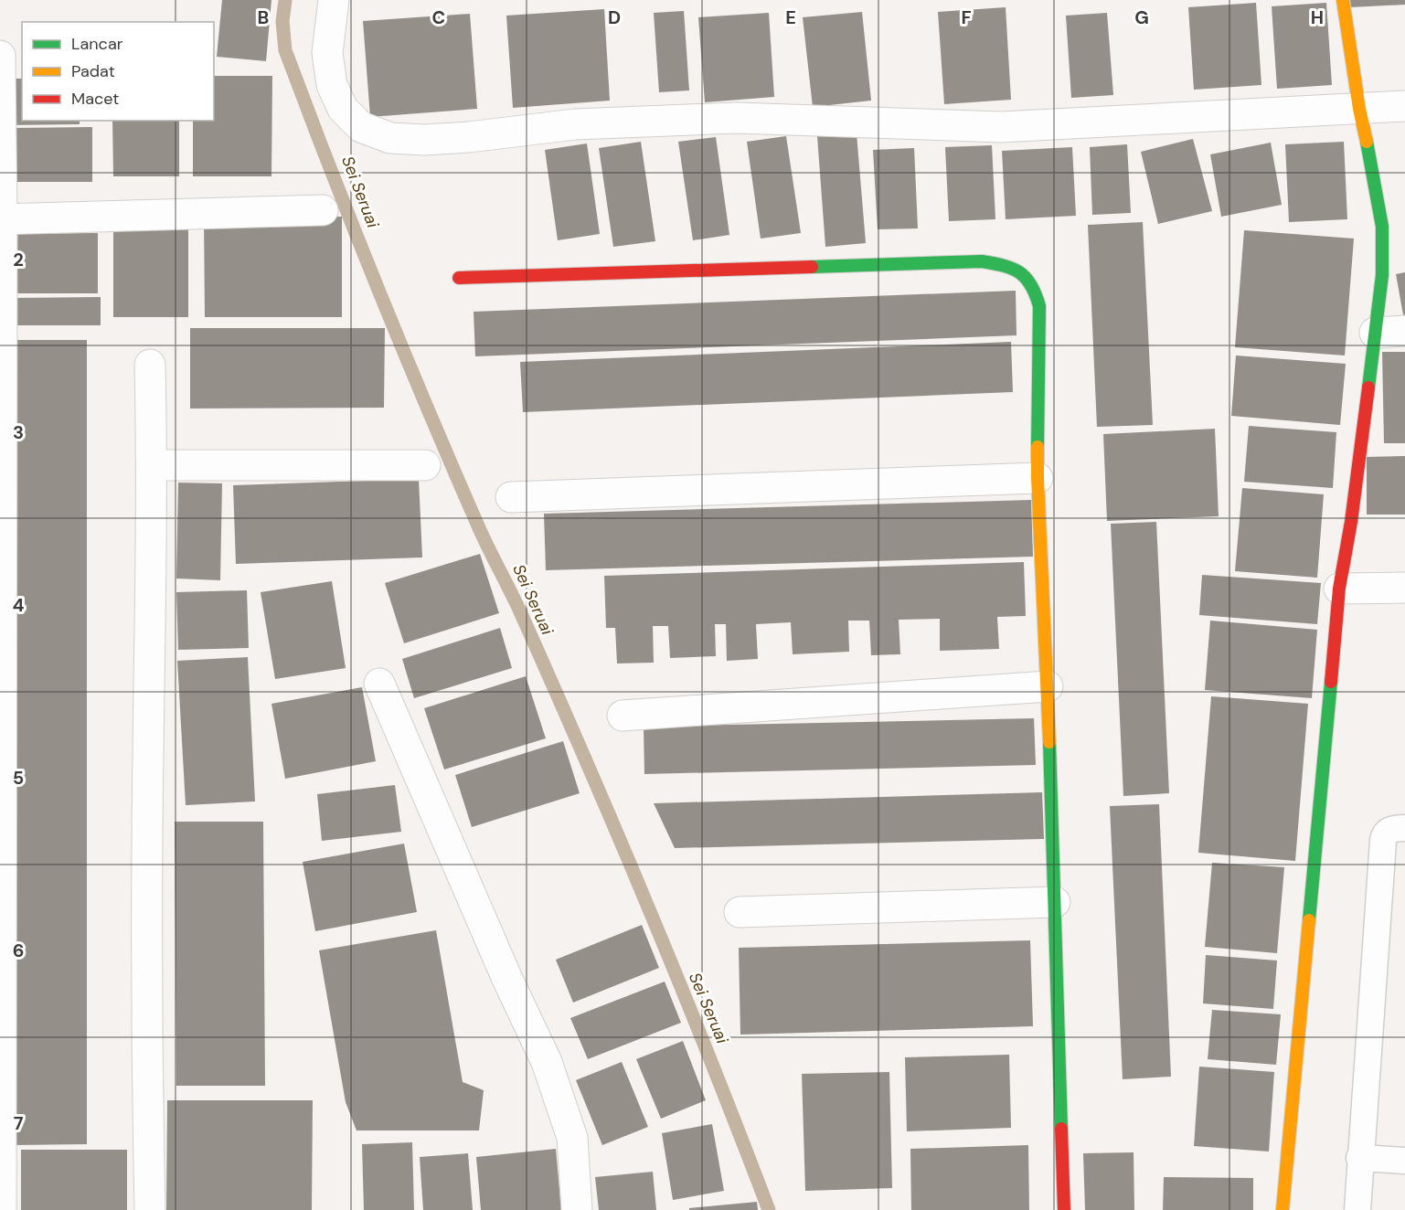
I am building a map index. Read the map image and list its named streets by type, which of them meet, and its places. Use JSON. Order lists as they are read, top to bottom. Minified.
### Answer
{"water":["Sei Seruai"],"legend":["Lancar","Padat","Macet"],"grid":{"columns":["B","C","D","E","F","G","H"],"rows":["2","3","4","5","6","7"]}}
